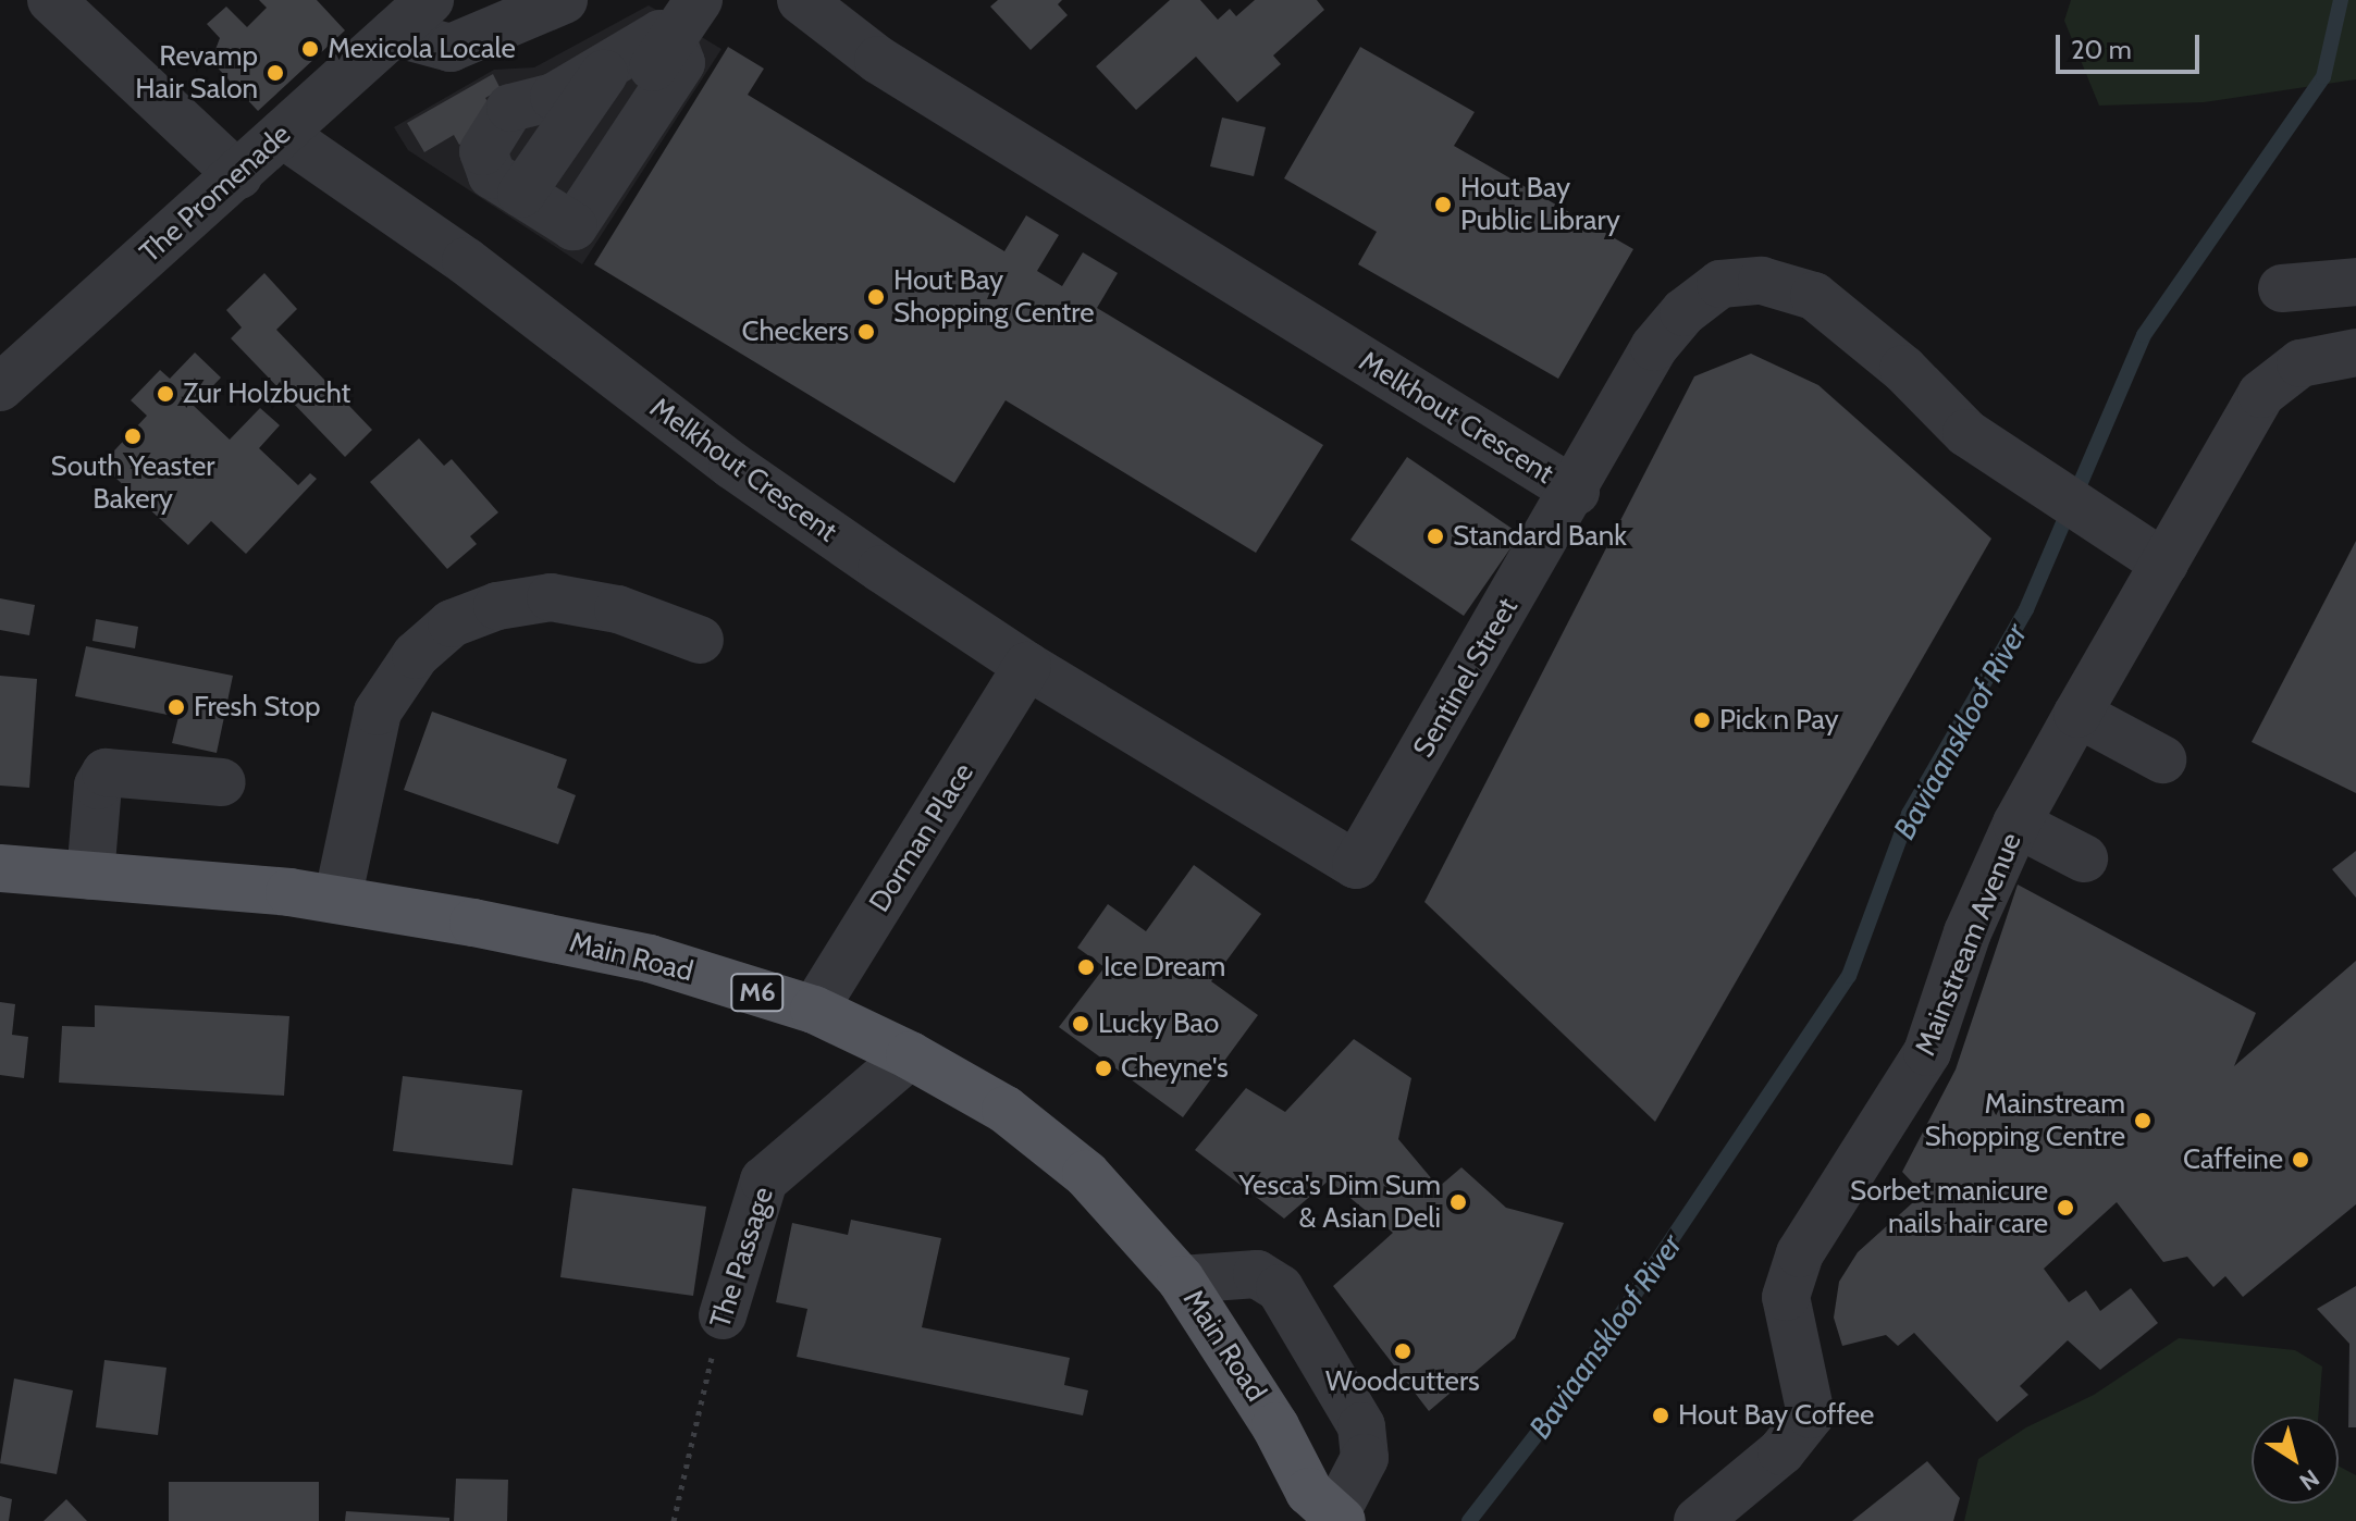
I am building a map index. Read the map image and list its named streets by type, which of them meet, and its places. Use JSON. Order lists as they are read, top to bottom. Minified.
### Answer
{"streets":{"main road":["Main Road","M6"],"street":["The Promenade","Melkhout Crescent","Sentinel Street","Dorman Place","Mainstream Avenue","The Passage"]},"crossings":[["The Promenade","Melkhout Crescent"],["Melkhout Crescent","Sentinel Street"],["Melkhout Crescent","Dorman Place"],["Melkhout Crescent","Mainstream Avenue"],["Dorman Place","Main Road"],["Main Road","The Passage"]],"water":["Baviaanskloof River"],"places":["Mexicola Locale","Revamp Hair Salon","Hout Bay Public Library","Hout Bay Shopping Centre","Checkers","Zur Holzbucht","South Yeaster Bakery","Standard Bank","Fresh Stop","Pick n Pay","Ice Dream","Lucky Bao","Cheyne's","Mainstream Shopping Centre","Caffeine","Yesca's Dim Sum & Asian Deli","Sorbet manicure nails hair care","Woodcutters","Hout Bay Coffee"],"scale_bar":"20 m","north":"bottom right"}
